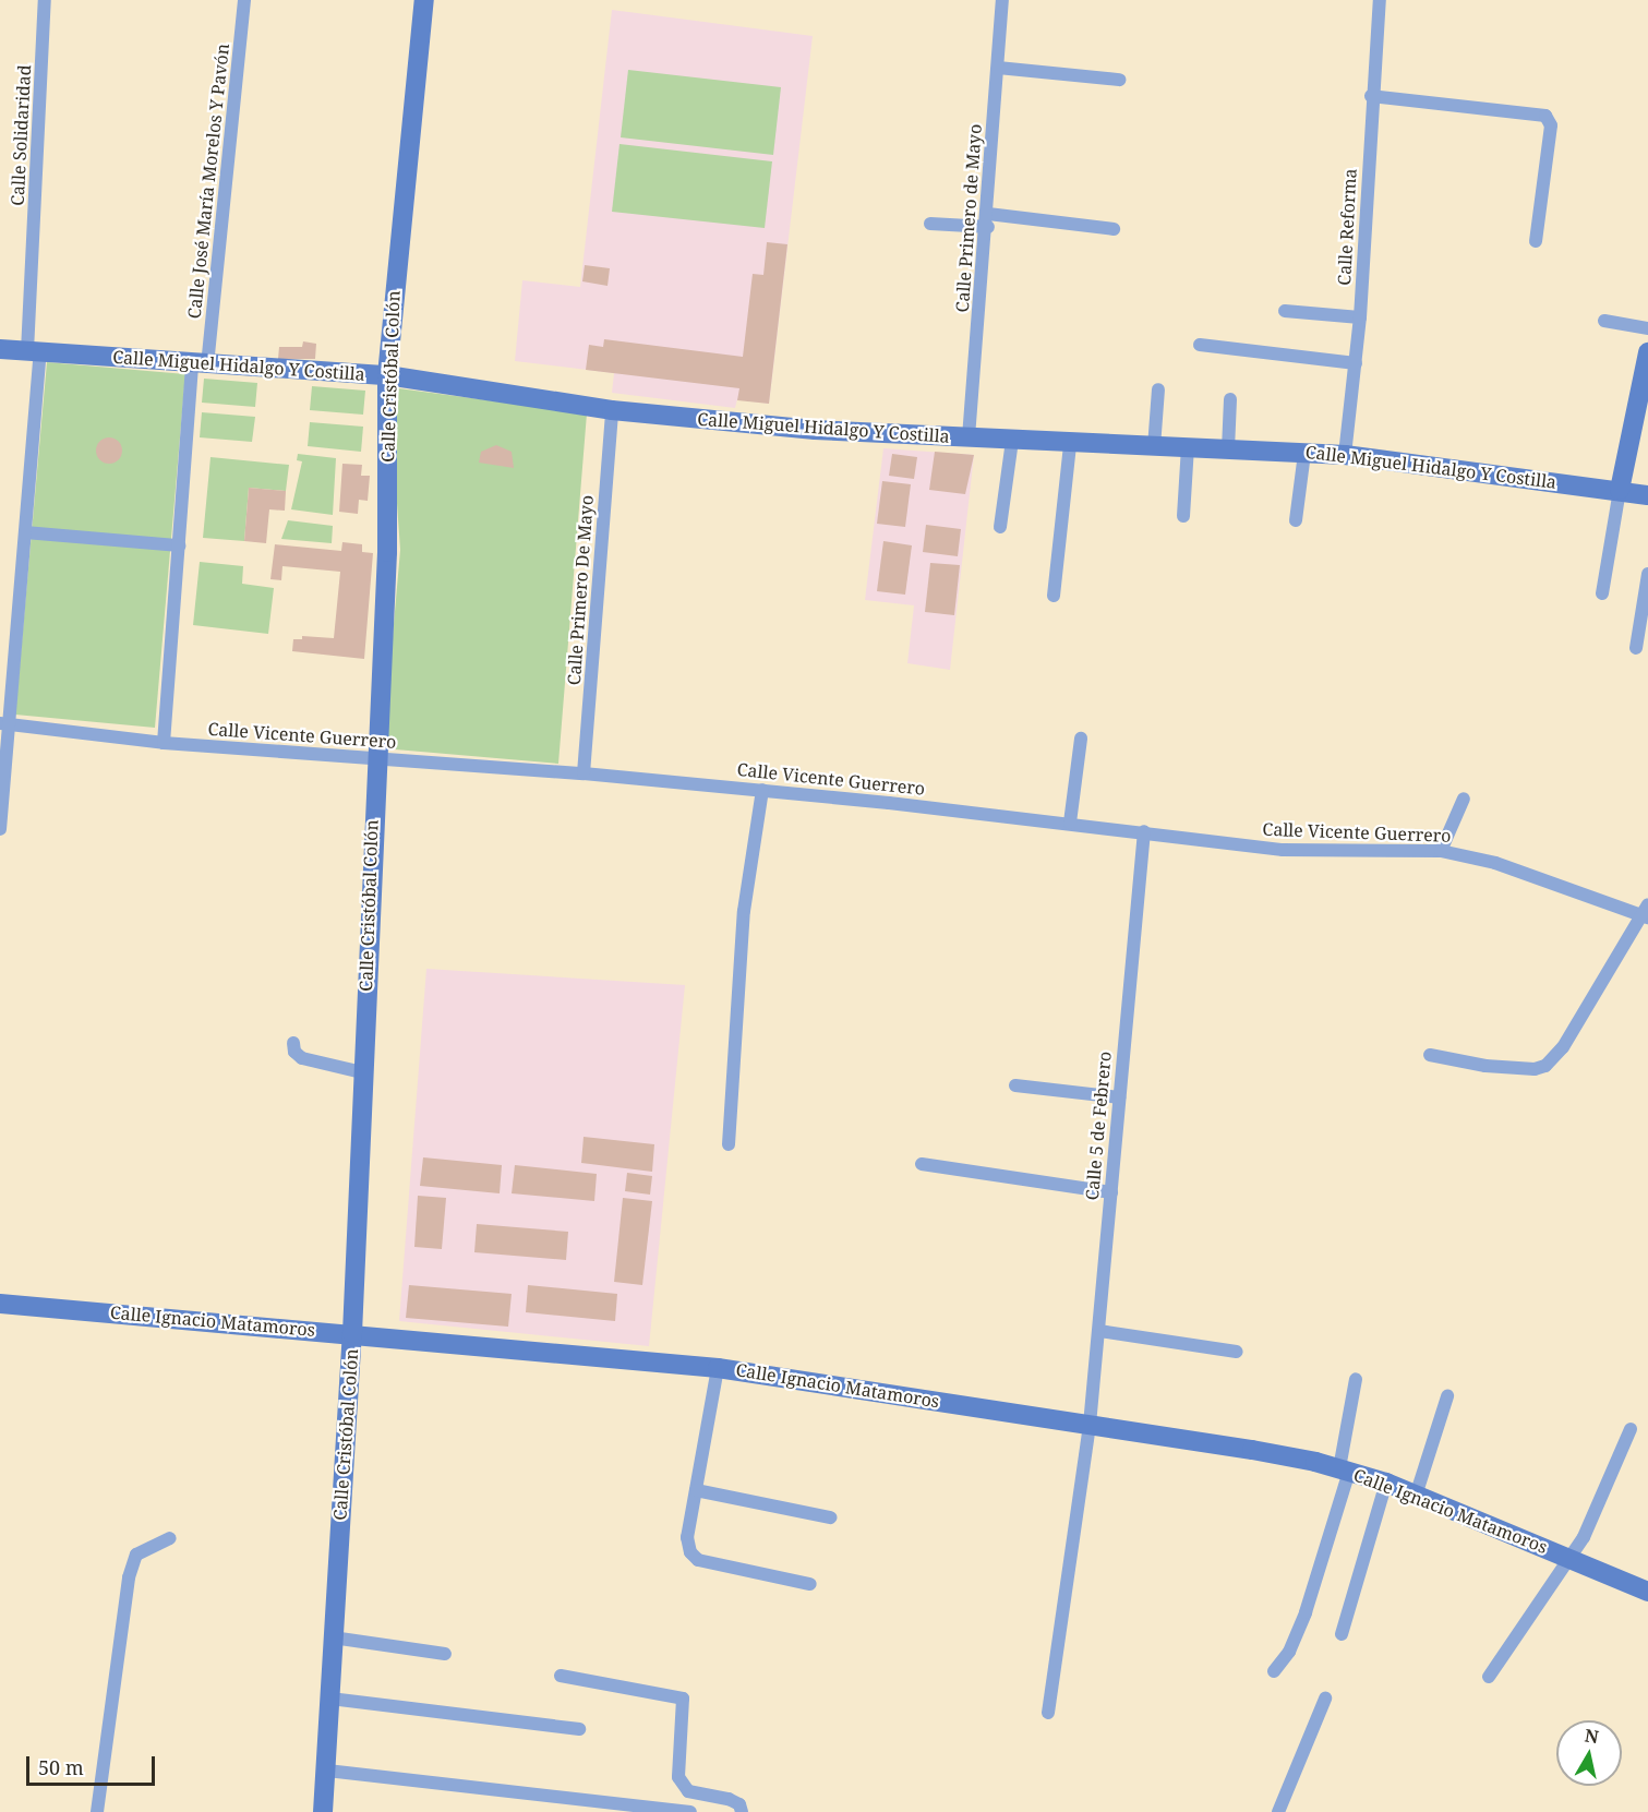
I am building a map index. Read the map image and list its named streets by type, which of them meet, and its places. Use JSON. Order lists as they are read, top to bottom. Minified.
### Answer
{"streets":{"main road":["Calle Miguel Hidalgo Y Costilla","Calle Cristóbal Colón","Calle Ignacio Matamoros"],"street":["Calle Solidaridad","Calle José María Morelos Y Pavón","Calle Primero de Mayo","Calle Reforma","Calle Primero De Mayo","Calle Vicente Guerrero","Calle 5 de Febrero"]},"crossings":[["Calle Solidaridad","Calle Miguel Hidalgo Y Costilla"],["Calle Solidaridad","Calle Vicente Guerrero"],["Calle José María Morelos Y Pavón","Calle Miguel Hidalgo Y Costilla"],["Calle José María Morelos Y Pavón","Calle Vicente Guerrero"],["Calle Primero de Mayo","Calle Miguel Hidalgo Y Costilla"],["Calle Reforma","Calle Miguel Hidalgo Y Costilla"],["Calle Miguel Hidalgo Y Costilla","Calle Cristóbal Colón"],["Calle Miguel Hidalgo Y Costilla","Calle Primero De Mayo"],["Calle Cristóbal Colón","Calle Vicente Guerrero"],["Calle Cristóbal Colón","Calle Ignacio Matamoros"],["Calle Primero De Mayo","Calle Vicente Guerrero"],["Calle Vicente Guerrero","Calle 5 de Febrero"],["Calle 5 de Febrero","Calle Ignacio Matamoros"]],"scale_bar":"50 m","north":"top"}
